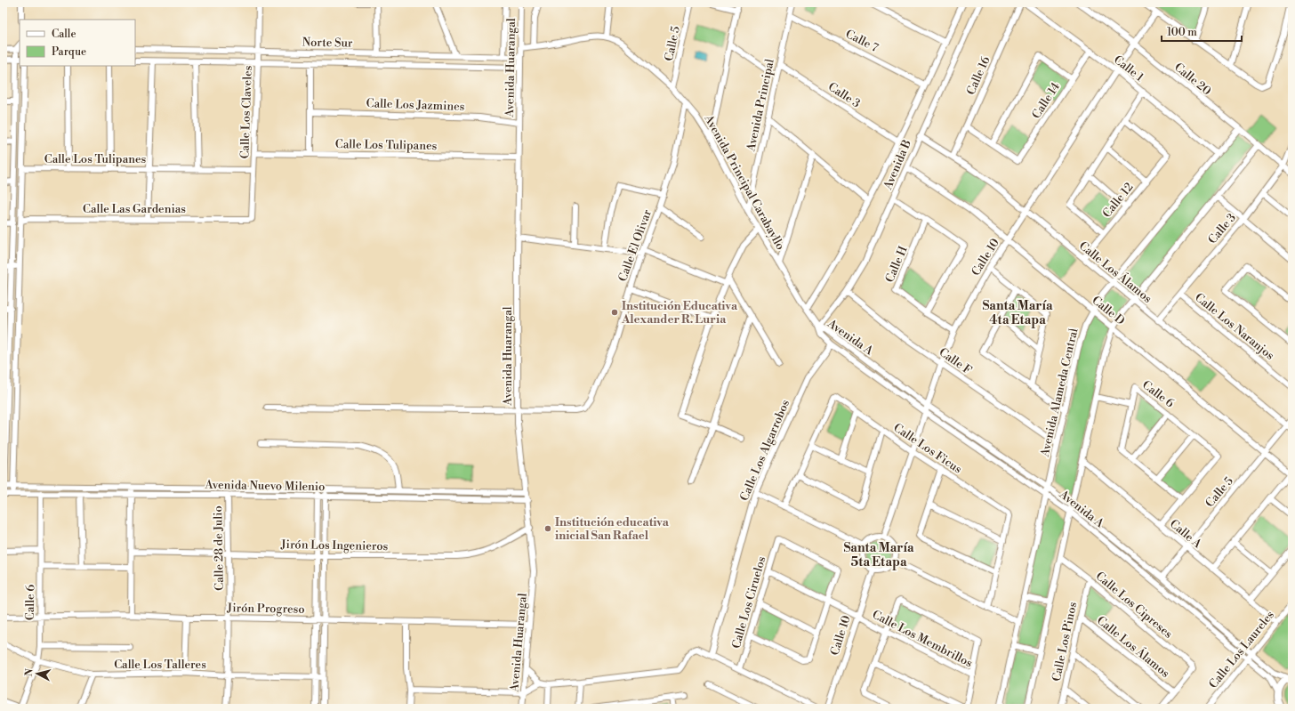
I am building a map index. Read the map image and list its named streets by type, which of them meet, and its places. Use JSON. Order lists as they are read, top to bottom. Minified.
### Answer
{"streets":{"street":["Calle 7","Norte Sur","Calle 5","Avenida Huarangal","Calle 1","Calle 16","Calle 20","Calle 3","Calle 14","Calle Los Jazmines","Avenida Principal","Calle Los Claveles","Calle Los Tulipanes","Avenida B","Avenida Principal Carabayllo","Calle 12","Calle Las Gardenias","Calle El Olivar","Calle 10","Calle H","Calle Los Álamos","Calle D","Calle Los Naranjos","Avenida A","Calle F","Avenida Alameda Central","Calle 6","Calle Los Ficus","Calle Los Algarrobos","Avenida Nuevo Milenio","Calle A","Jirón Los Ingenieros","Calle 28 de Julio","Calle Los Ciruelos","Calle Los Cipreses","Jirón Progreso","Calle Los Membrillos","Calle Los Pinos","Calle Los Laureles","Calle Los Talleres"]},"crossings":[["Calle 7","Avenida Principal"],["Calle 7","Avenida B"],["Norte Sur","Avenida Huarangal"],["Norte Sur","Calle Los Claveles"],["Calle 5","Avenida Principal Carabayllo"],["Calle 5","Calle Los Álamos"],["Calle 5","Calle D"],["Calle 5","Avenida A"],["Calle 5","Calle A"],["Avenida Huarangal","Calle Los Jazmines"],["Avenida Huarangal","Calle Los Tulipanes"],["Avenida Huarangal","Avenida Principal Carabayllo"],["Avenida Huarangal","Calle El Olivar"],["Avenida Huarangal","Avenida Nuevo Milenio"],["Avenida Huarangal","Jirón Los Ingenieros"],["Avenida Huarangal","Jirón Progreso"],["Calle 1","Calle 14"],["Calle 1","Calle 10"],["Calle 1","Avenida Alameda Central"],["Calle 16","Calle Los Álamos"],["Calle 20","Calle 3"],["Calle 20","Calle 10"],["Calle 20","Avenida Alameda Central"],["Calle 3","Avenida Principal"],["Calle 3","Avenida B"],["Calle 3","Calle Los Álamos"],["Calle 3","Calle Los Naranjos"],["Avenida Principal","Avenida Principal Carabayllo"],["Calle Los Claveles","Calle Los Tulipanes"],["Calle Los Claveles","Calle Las Gardenias"],["Avenida B","Avenida Principal Carabayllo"],["Avenida B","Calle Los Álamos"],["Avenida B","Calle D"],["Avenida B","Avenida A"],["Avenida B","Calle F"],["Avenida Principal Carabayllo","Calle El Olivar"],["Avenida Principal Carabayllo","Avenida A"],["Calle 12","Calle Los Álamos"],["Calle 10","Calle H"],["Calle 10","Calle Los Álamos"],["Calle 10","Calle D"],["Calle 10","Avenida A"],["Calle 10","Calle F"],["Calle 10","Calle Los Ficus"],["Calle 10","Calle Los Membrillos"],["Calle Los Álamos","Avenida Alameda Central"],["Calle Los Álamos","Calle Los Cipreses"],["Calle Los Álamos","Calle Los Pinos"],["Calle D","Avenida Alameda Central"],["Avenida A","Avenida Alameda Central"],["Avenida A","Calle Los Algarrobos"],["Avenida A","Calle Los Laureles"],["Calle F","Avenida Alameda Central"],["Calle 6","Avenida Nuevo Milenio"],["Calle 6","Jirón Progreso"],["Calle 6","Calle Los Talleres"],["Avenida Nuevo Milenio","Calle 28 de Julio"],["Calle A","Calle Los Laureles"],["Jirón Los Ingenieros","Calle 28 de Julio"],["Calle 28 de Julio","Jirón Progreso"],["Calle 28 de Julio","Calle Los Talleres"],["Calle Los Ciruelos","Calle Los Membrillos"],["Calle Los Cipreses","Calle Los Pinos"]],"districts":["Santa María 4ta Etapa","Santa María 5ta Etapa"],"places":["Institución Educativa Alexander R. Luria","Institución educativa inicial San Rafael"],"legend":["Calle","Parque"],"scale_bar":"100 m","north":"left"}
